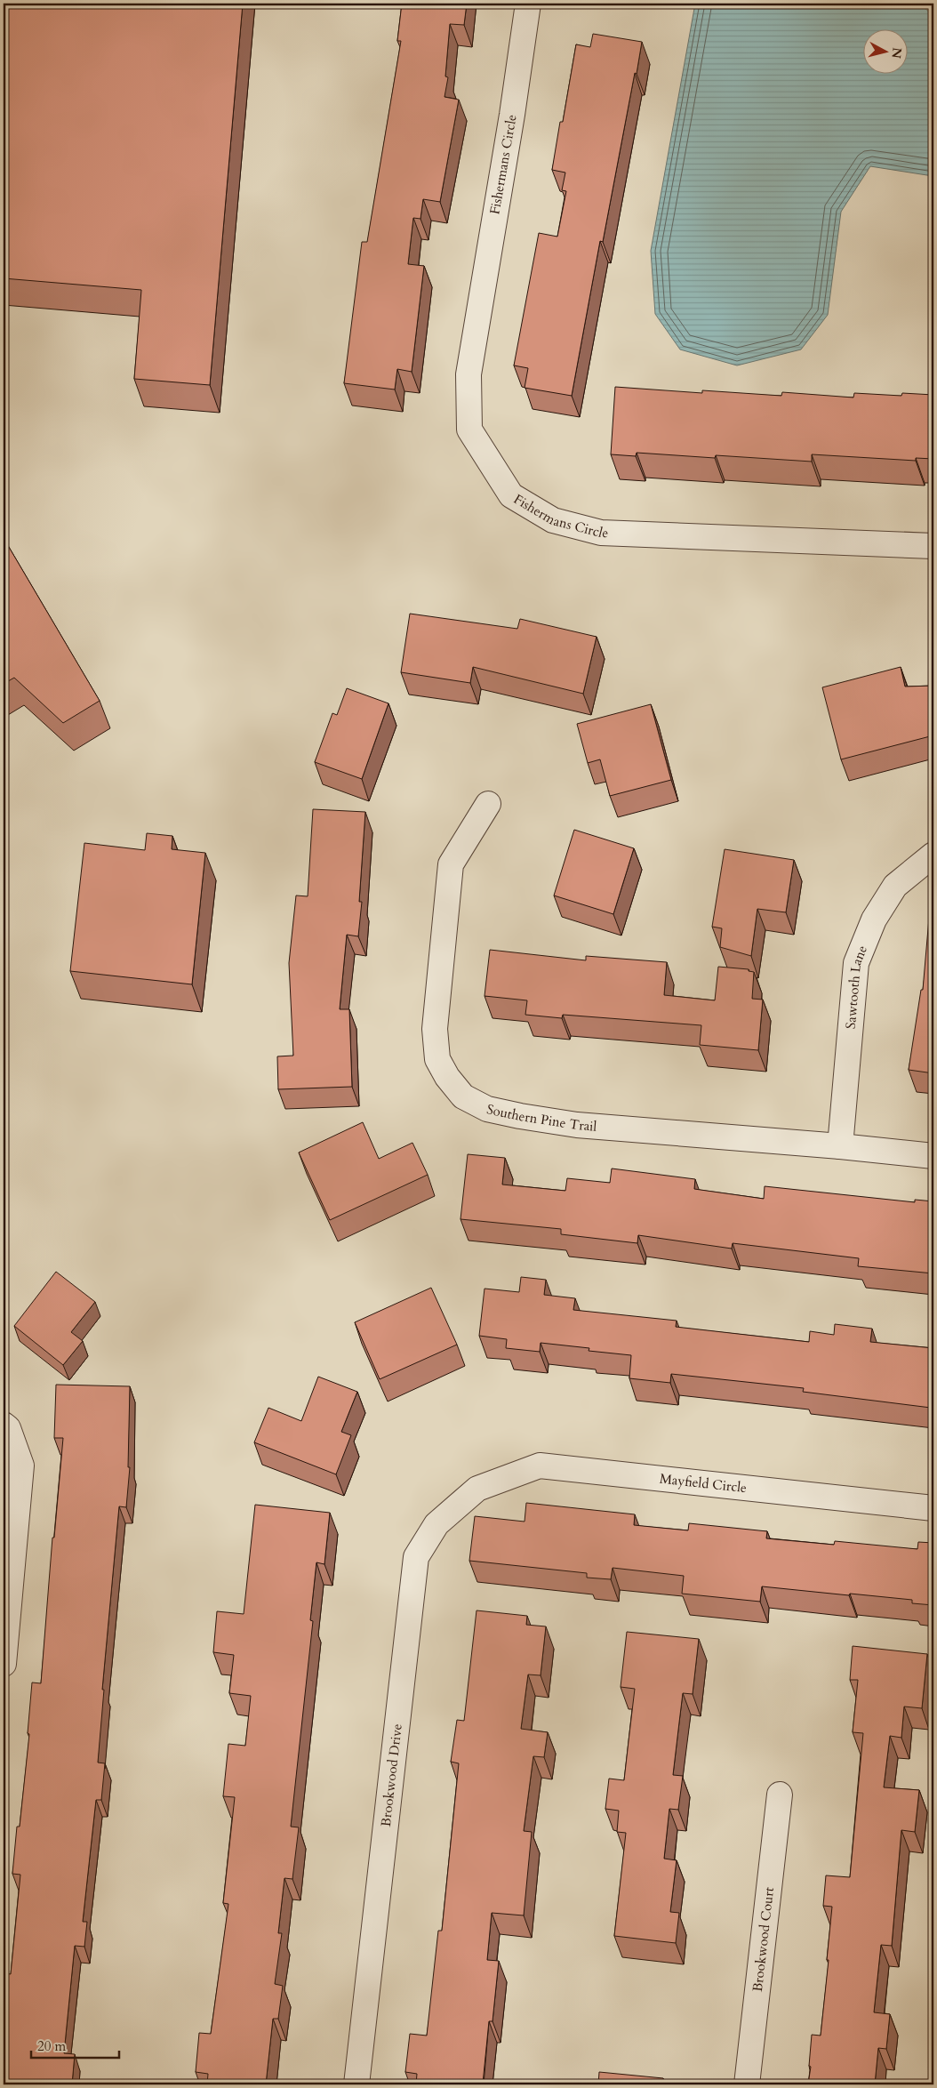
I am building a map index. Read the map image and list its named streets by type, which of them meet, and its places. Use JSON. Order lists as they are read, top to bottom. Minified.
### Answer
{"streets":{"street":["Fishermans Circle","Sawtooth Lane","Southern Pine Trail","Mayfield Circle","Brookwood Drive","Brookwood Court"]},"crossings":[["Sawtooth Lane","Southern Pine Trail"],["Mayfield Circle","Brookwood Drive"]],"scale_bar":"20 m","north":"right"}
